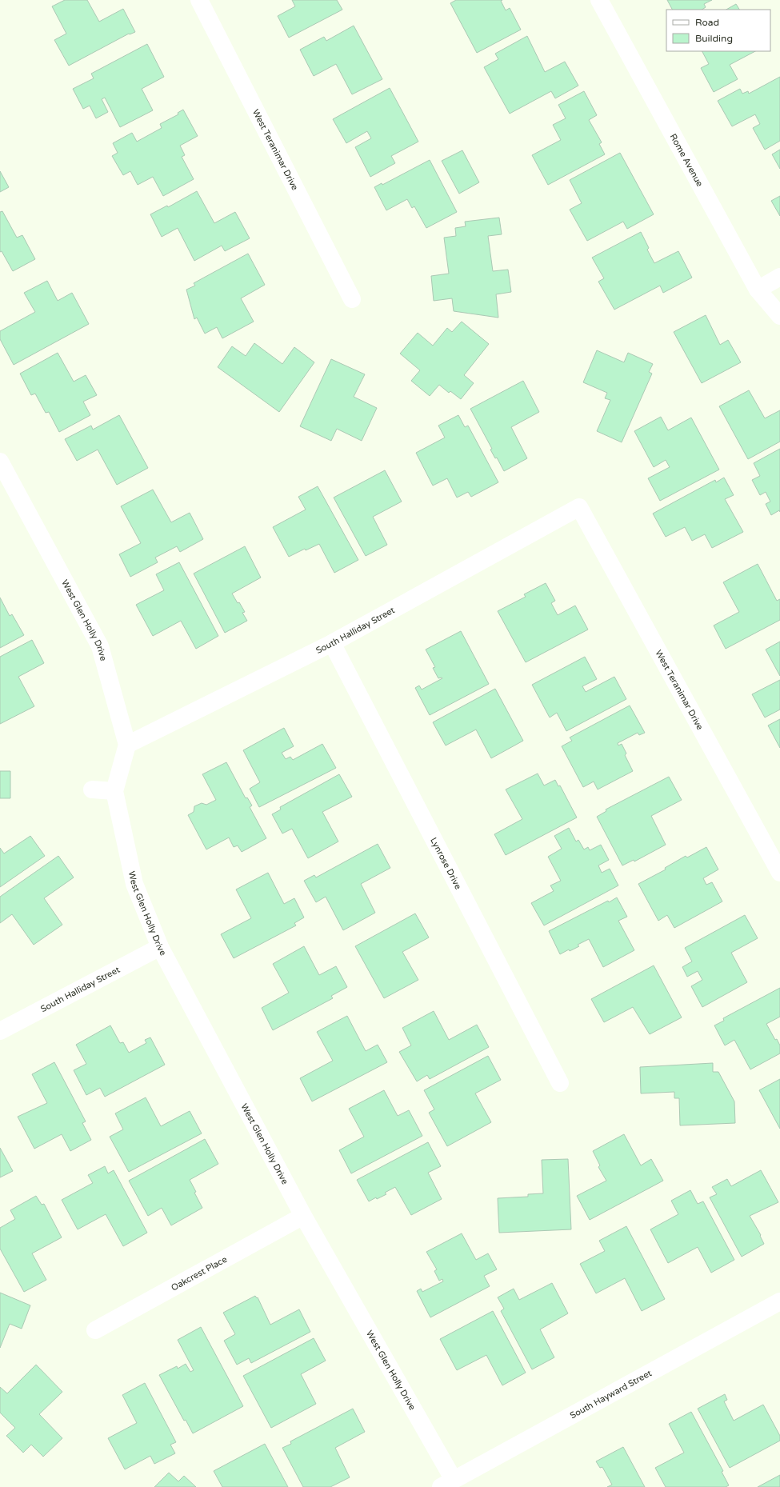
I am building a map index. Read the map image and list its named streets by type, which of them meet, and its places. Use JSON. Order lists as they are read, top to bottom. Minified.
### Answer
{"streets":{"street":["West Teranimar Drive","Rome Avenue","West Glen Holly Drive","South Halliday Street","Lynrose Drive","Oakcrest Place","South Hayward Street"]},"crossings":[["West Teranimar Drive","South Halliday Street"],["West Glen Holly Drive","South Halliday Street"],["West Glen Holly Drive","Oakcrest Place"],["West Glen Holly Drive","South Hayward Street"],["South Halliday Street","Lynrose Drive"]],"legend":["Road","Building"]}
